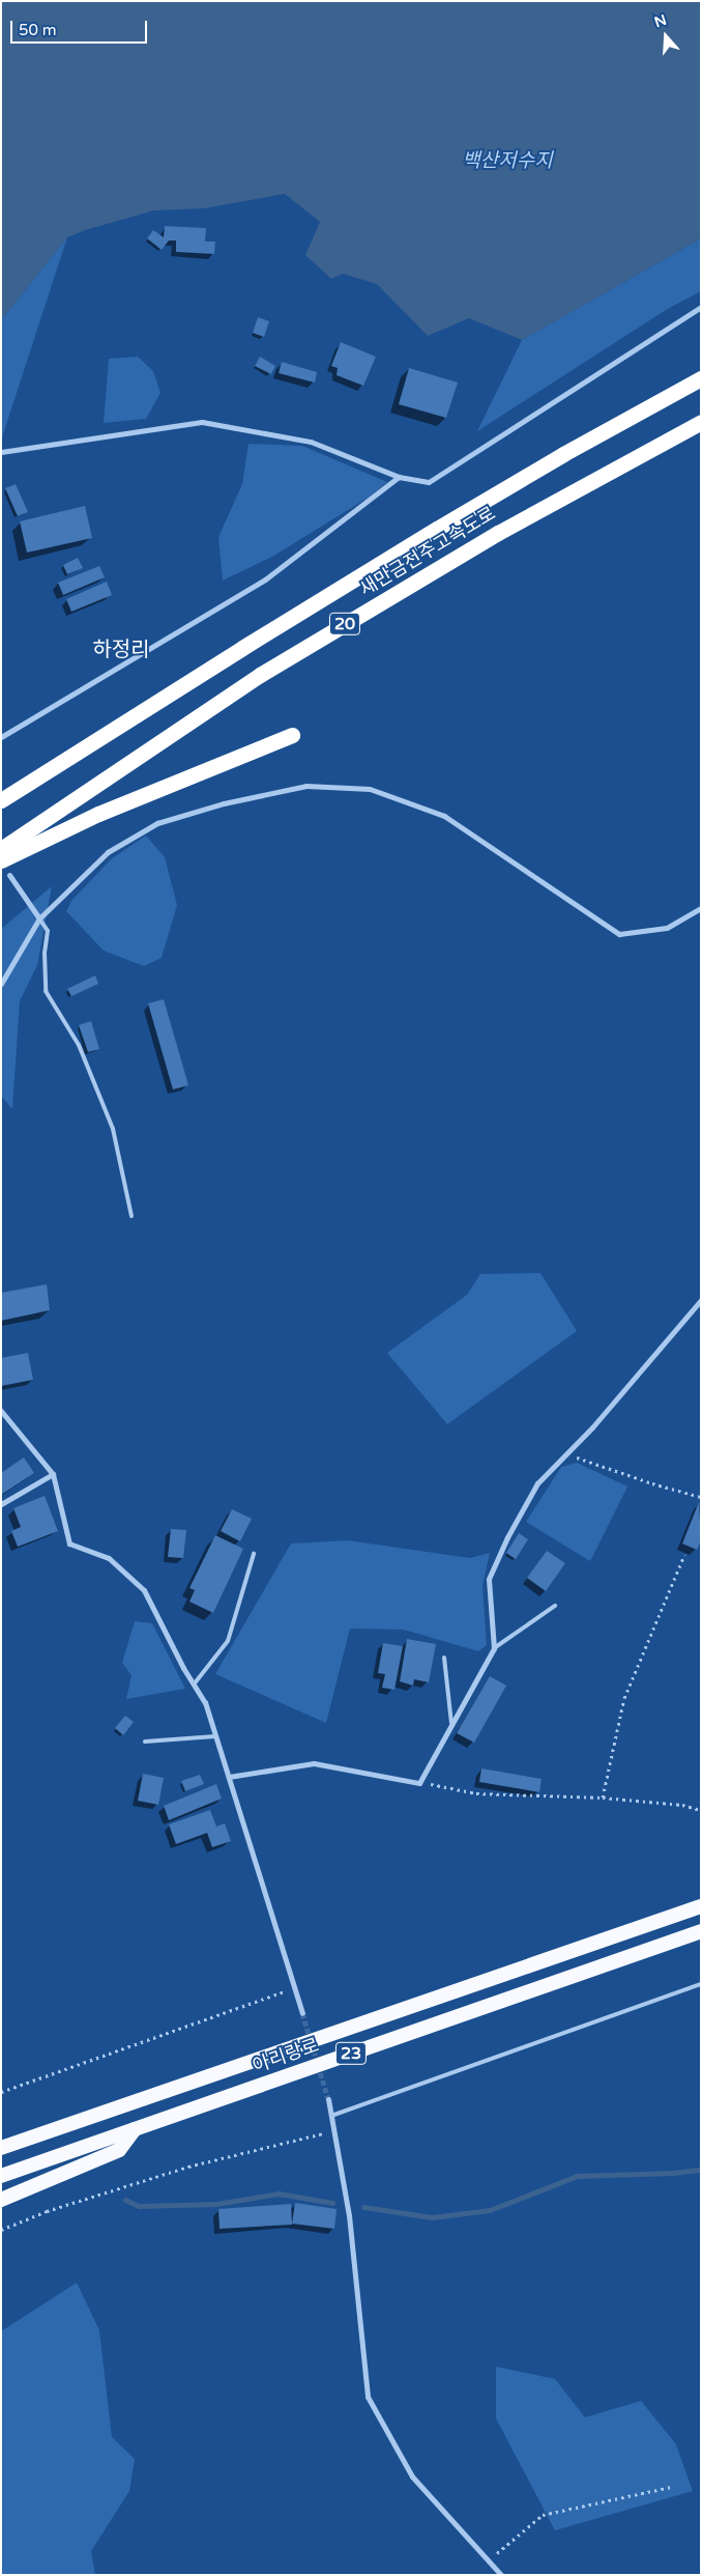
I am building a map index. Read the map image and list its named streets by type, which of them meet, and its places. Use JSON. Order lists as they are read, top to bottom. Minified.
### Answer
{"streets":{"highway":["새만금전주고속도로","20","23","아리랑로"]},"districts":["하정리"],"water":["백산저수지"],"scale_bar":"50 m","north":"top"}
